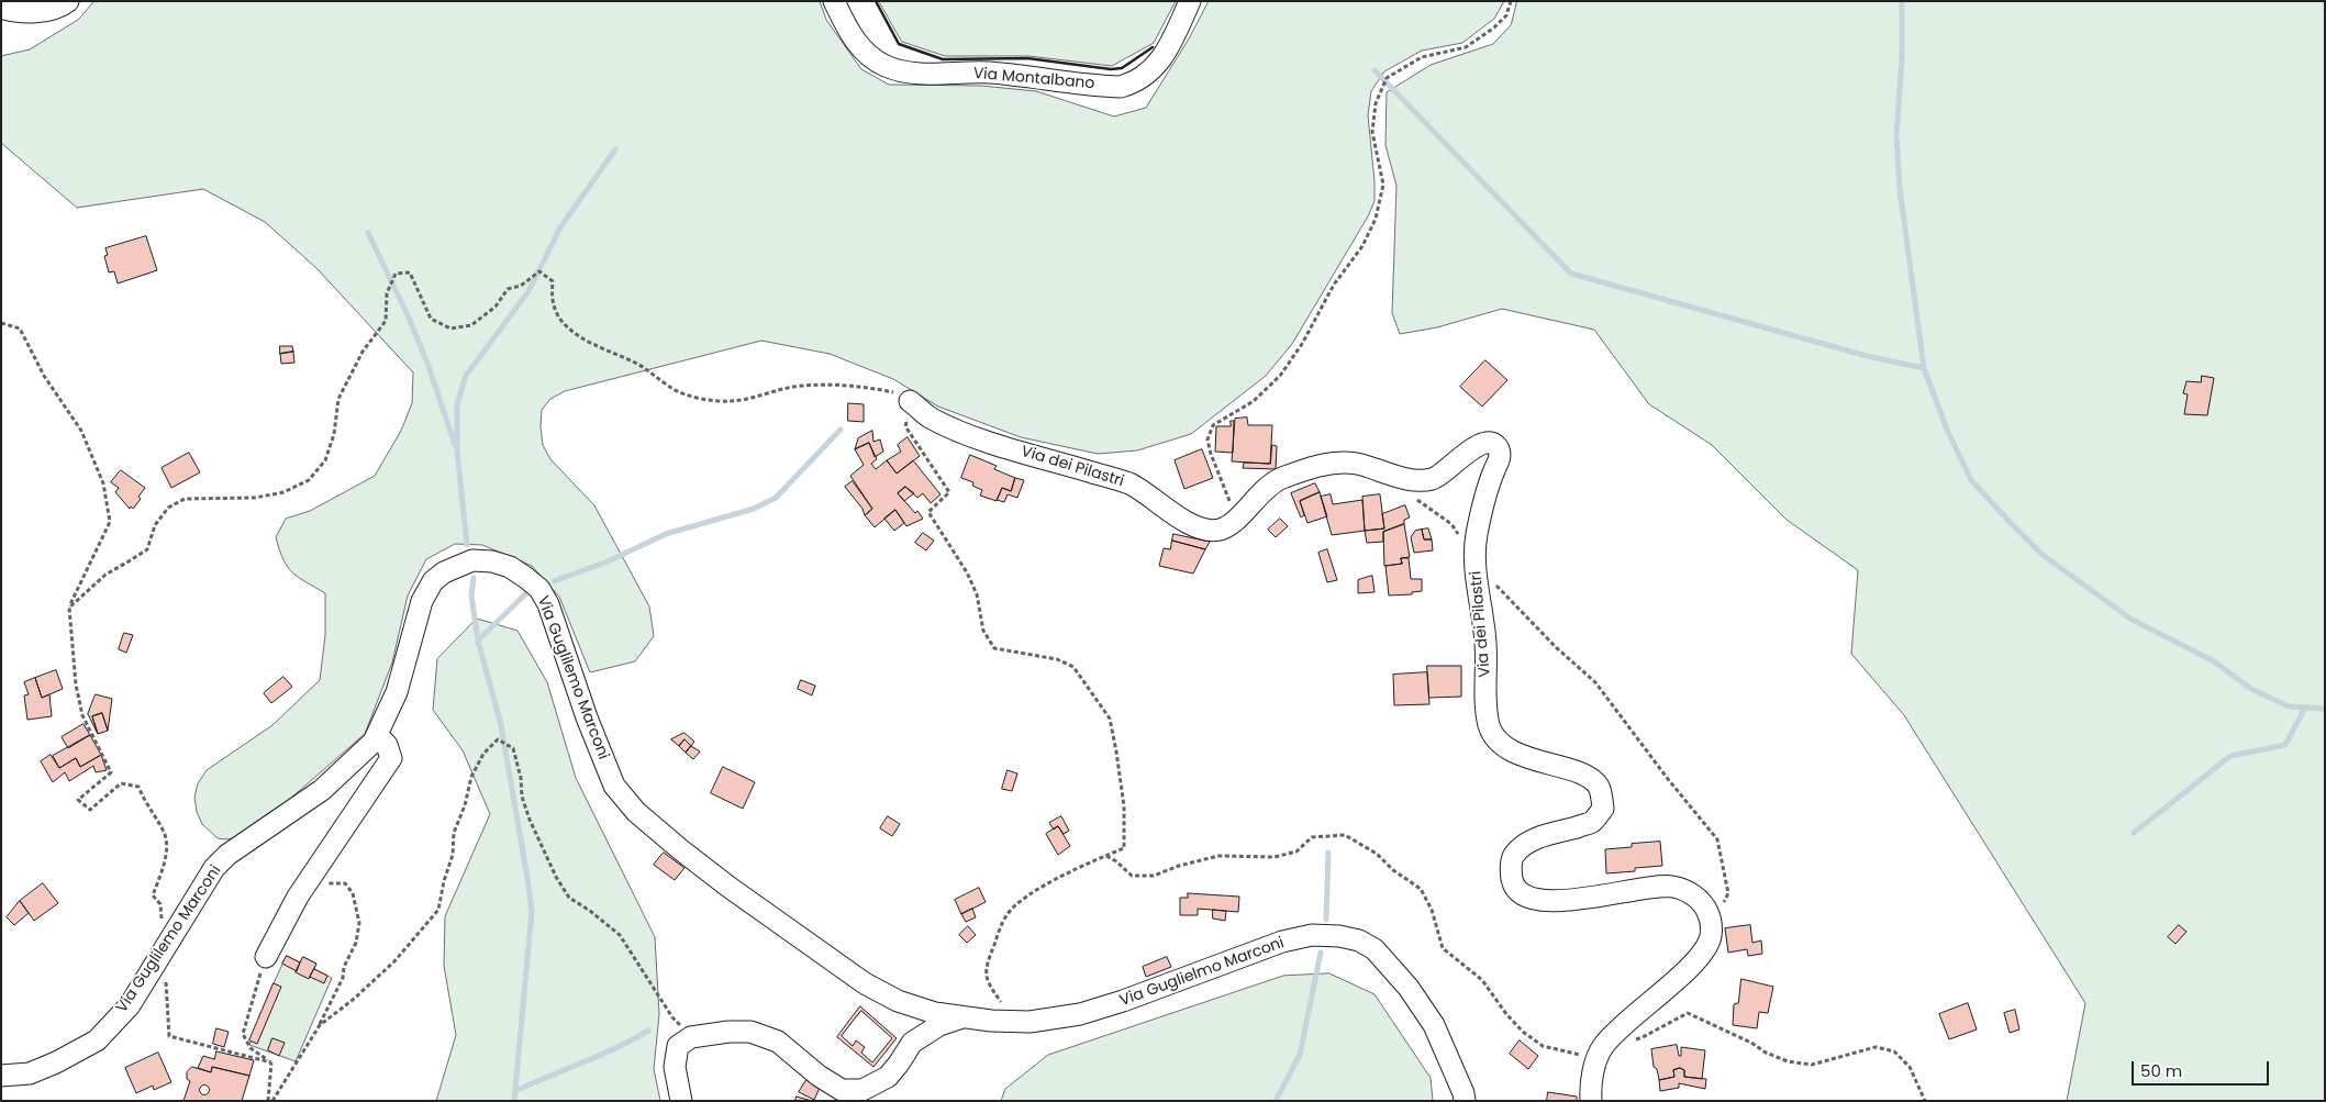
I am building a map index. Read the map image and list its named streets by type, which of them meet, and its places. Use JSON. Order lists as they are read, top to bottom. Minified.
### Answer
{"streets":{"street":["Via Montalbano","Via dei Pilastri","Via Guglilemo Marconi","Via Guglielmo Marconi"]},"crossings":[["Via Guglilemo Marconi","Via Guglielmo Marconi"]],"scale_bar":"50 m"}
